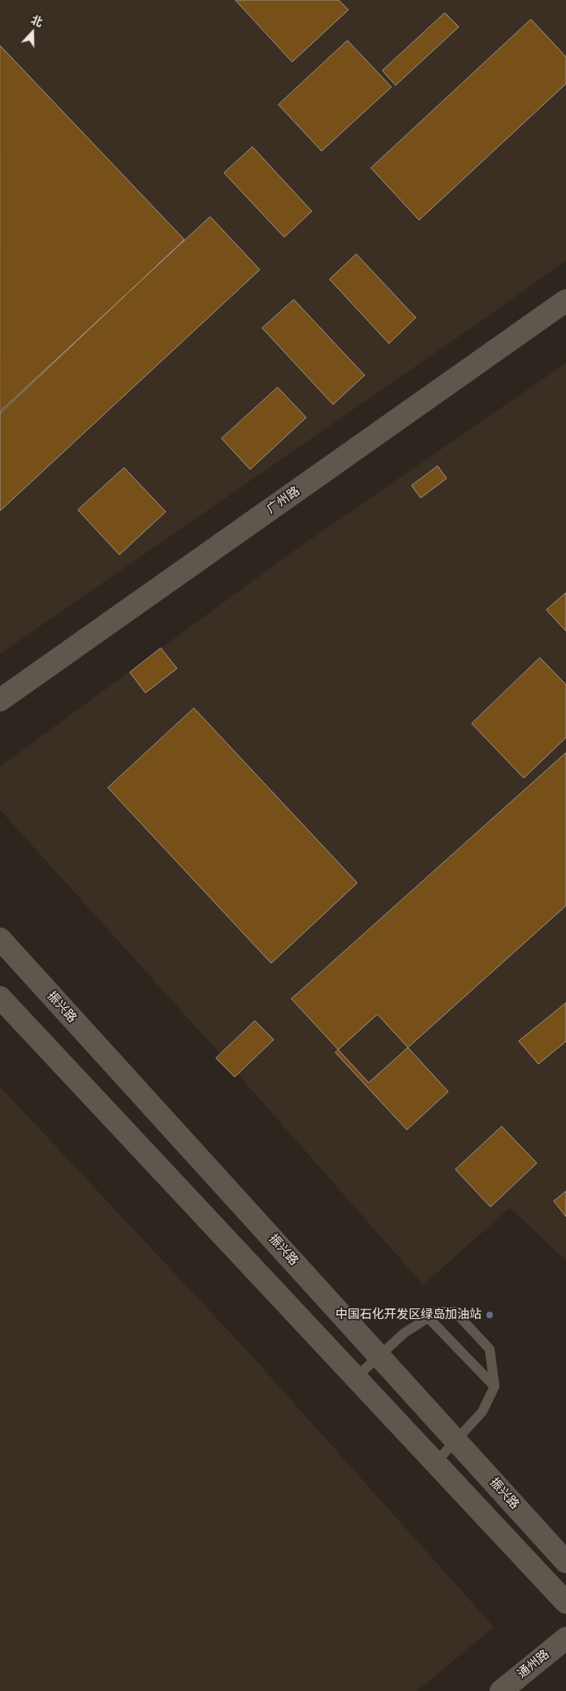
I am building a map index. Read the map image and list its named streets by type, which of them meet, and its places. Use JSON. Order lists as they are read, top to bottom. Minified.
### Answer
{"streets":{"main road":["广州路","振兴路","通州路"]},"places":["中国石化开发区绿岛加油站"],"north":"top"}
